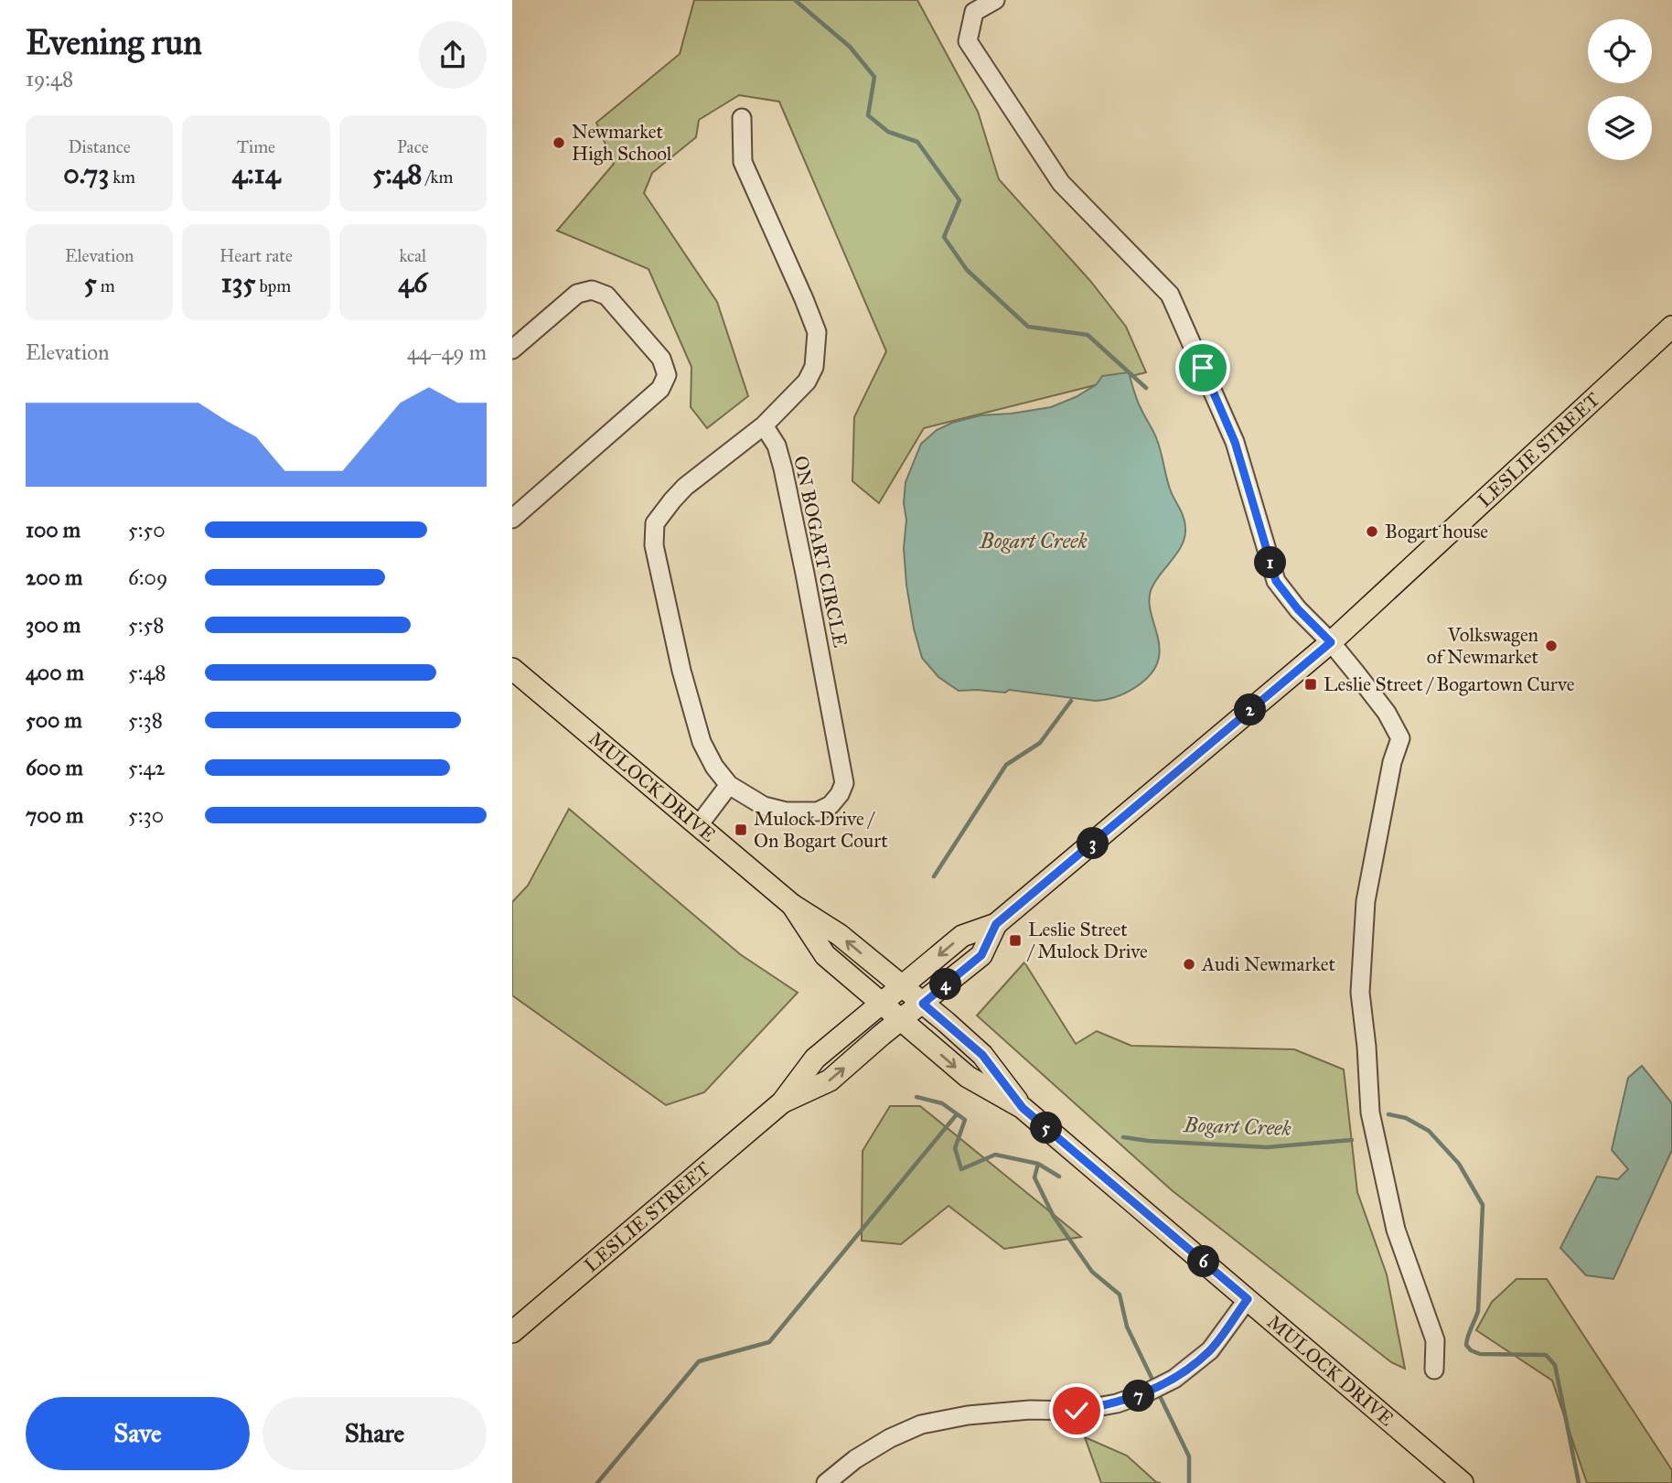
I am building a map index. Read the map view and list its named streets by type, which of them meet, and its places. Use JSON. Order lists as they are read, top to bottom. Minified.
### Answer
{"streets":{"main road":["LESLIE STREET","MULOCK DRIVE"],"street":["ON BOGART CIRCLE"]},"crossings":[["LESLIE STREET","MULOCK DRIVE"]],"water":["Bogart Creek"],"places":{"other":["Newmarket High School","Bogart house","Volkswagen of Newmarket","Audi Newmarket"],"transit":["Leslie Street / Bogartown Curve","Mulock Drive / On Bogart Court","Leslie Street / Mulock Drive"]},"page":{"heading":["Evening run","19:48"],"stats":[["Distance","0.73 km"],["Time","4:14"],["Pace","5:48 /km"],["Elevation","5 m"],["Heart rate","135 bpm"],["kcal","46"]],"chart":["Elevation","44–49 m"],"list":[{"name":"100 m","note":"5:50"},{"name":"200 m","note":"6:09"},{"name":"300 m","note":"5:58"},{"name":"400 m","note":"5:48"},{"name":"500 m","note":"5:38"},{"name":"600 m","note":"5:42"},{"name":"700 m","note":"5:30"}],"pins":["1","2","3","4","5","6","7"],"buttons":["Save","Share"]}}
